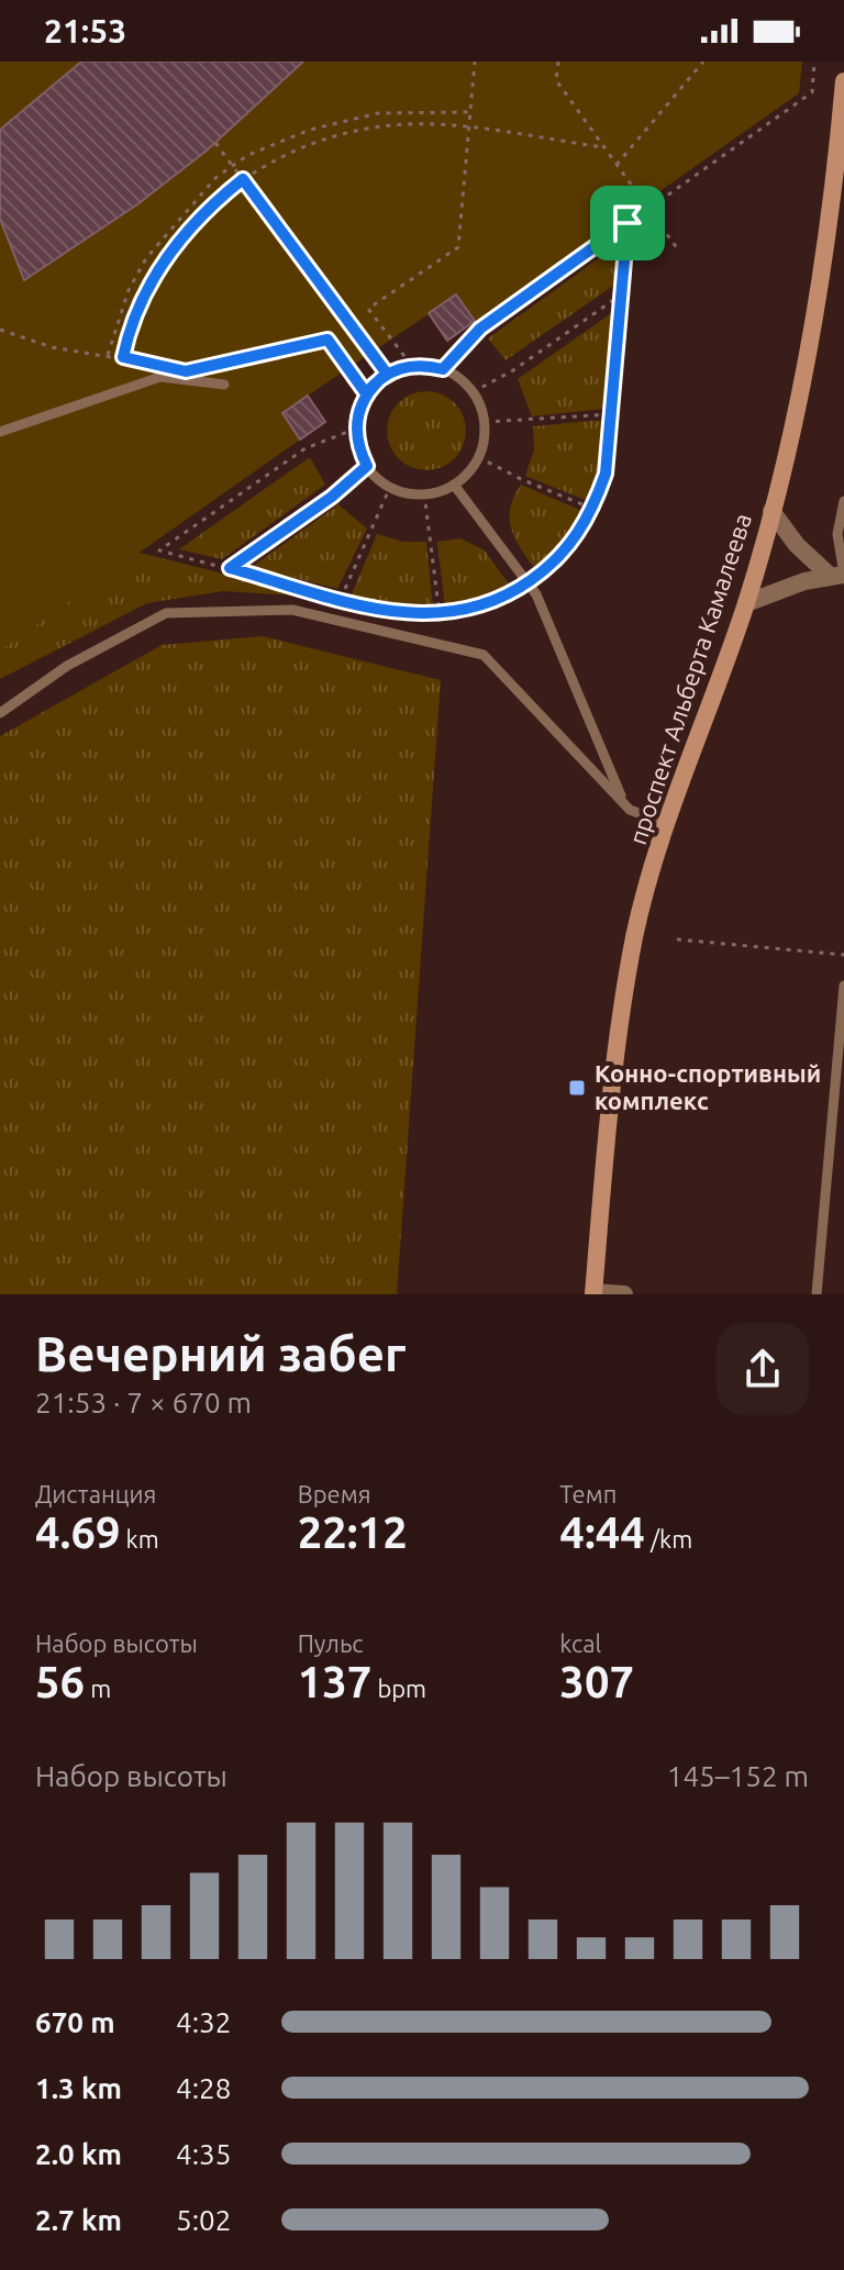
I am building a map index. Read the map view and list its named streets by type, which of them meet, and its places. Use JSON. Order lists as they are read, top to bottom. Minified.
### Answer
{"streets":{"main road":["проспект Альберта Камалеева"]},"places":{"transit":["Конно-спортивный комплекс"]},"page":{"status":"21:53","heading":["Вечерний забег","21:53 · 7 × 670 m"],"stats":[["Дистанция","4.69 km"],["Время","22:12"],["Темп","4:44 /km"],["Набор высоты","56 m"],["Пульс","137 bpm"],["kcal","307"]],"chart":["Набор высоты","145–152 m"],"list":[{"name":"670 m","note":"4:32"},{"name":"1.3 km","note":"4:28"},{"name":"2.0 km","note":"4:35"},{"name":"2.7 km","note":"5:02"}]}}
